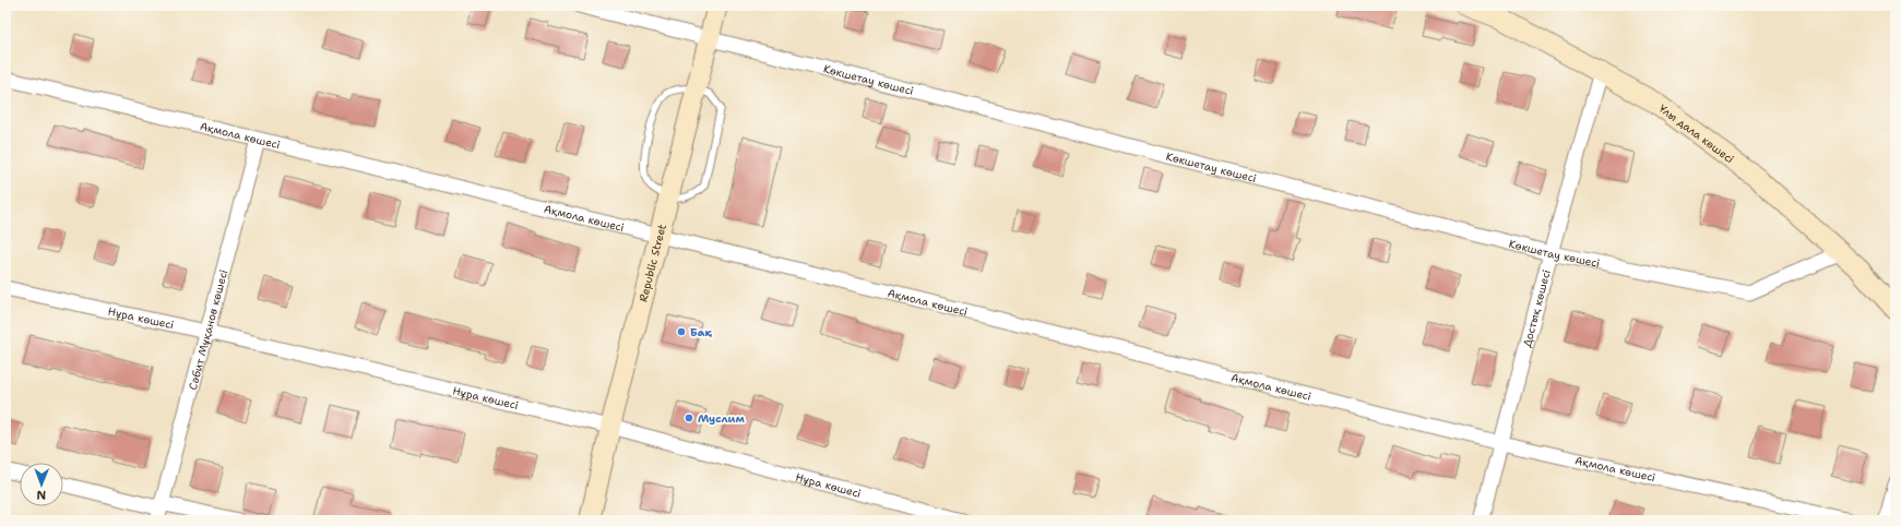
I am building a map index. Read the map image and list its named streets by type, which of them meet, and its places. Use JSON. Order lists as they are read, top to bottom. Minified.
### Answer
{"streets":{"street":["Көкшетау көшесі","Ұлы дала көшесі","Ақмола көшесі","Republic Street","Достық көшесі","Нұра көшесі","Сәбит Мұқанов көшесі"]},"crossings":[["Көкшетау көшесі","Ұлы дала көшесі"],["Көкшетау көшесі","Republic Street"],["Көкшетау көшесі","Достық көшесі"],["Ұлы дала көшесі","Достық көшесі"],["Ақмола көшесі","Republic Street"],["Ақмола көшесі","Достық көшесі"],["Ақмола көшесі","Сәбит Мұқанов көшесі"],["Republic Street","Нұра көшесі"],["Нұра көшесі","Сәбит Мұқанов көшесі"]],"places":["Бақ","Муслим"],"north":"bottom"}
